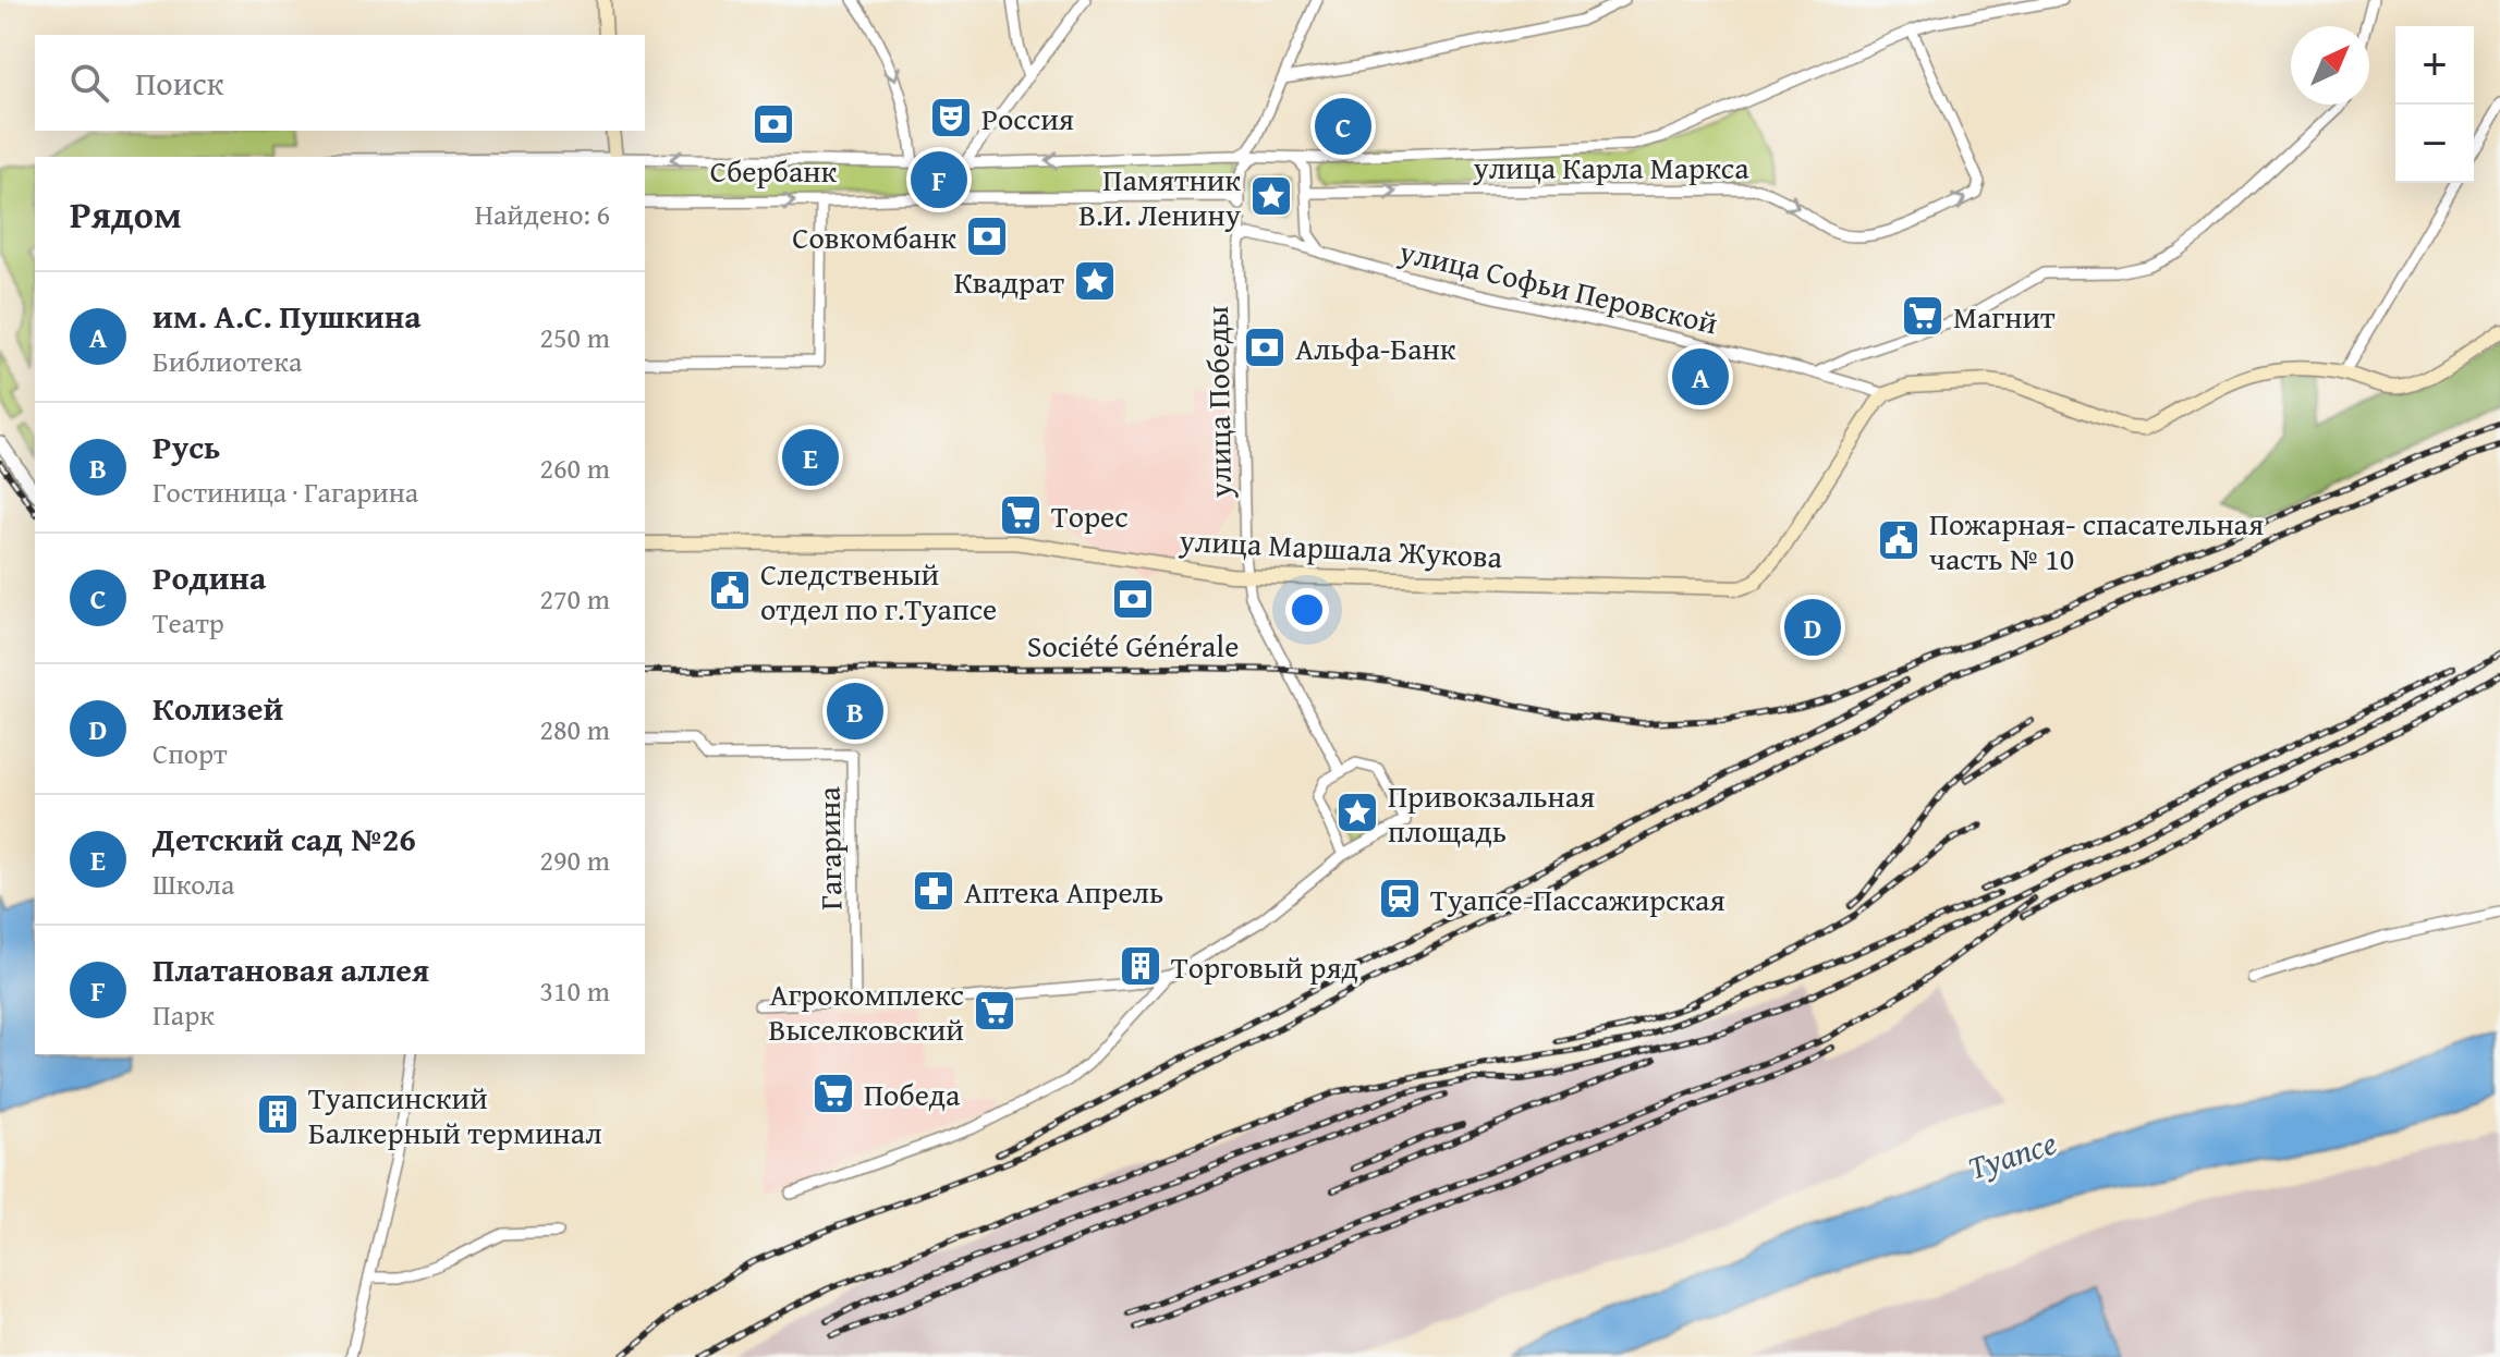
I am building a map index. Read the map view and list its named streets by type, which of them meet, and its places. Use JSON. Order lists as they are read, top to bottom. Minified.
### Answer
{"streets":{"main road":["улица Маршала Жукова"],"street":["улица Карла Маркса","улица Софьи Перовской","улица Победы","Гагарина"]},"crossings":[["улица Карла Маркса","улица Софьи Перовской"],["улица Карла Маркса","улица Победы"],["улица Софьи Перовской","улица Победы"],["улица Софьи Перовской","улица Маршала Жукова"],["улица Победы","улица Маршала Жукова"]],"water":["Туапсе"],"places":{"theatre":["Россия"],"bank":["Сбербанк","Совкомбанк","Альфа-Банк","Société Générale"],"place":["Памятник В.И. Ленину","Квадрат","Привокзальная площадь"],"supermarket":["Магнит","Торес","Агрокомплекс Выселковский","Победа"],"public building":["Пожарная- спасательная часть № 10","Следственый отдел по г.Туапсе"],"pharmacy":["Аптека Апрель"],"station":["Туапсе-Пассажирская"],"building":["Торговый ряд","Туапсинский Балкерный терминал"]},"north":"top right","page":{"map_buttons":["+","−"],"search":"Поиск","pins":["C","F","A","E","D","B"],"heading":["Рядом","Найдено: 6"],"list":[{"mark":"A","name":"им. А.С. Пушкина","note":"Библиотека","value":"250 m"},{"mark":"B","name":"Русь","note":"Гостиница · Гагарина","value":"260 m"},{"mark":"C","name":"Родина","note":"Театр","value":"270 m"},{"mark":"D","name":"Колизей","note":"Спорт","value":"280 m"},{"mark":"E","name":"Детский сад №26","note":"Школа","value":"290 m"},{"mark":"F","name":"Платановая аллея","note":"Парк","value":"310 m"}]}}
